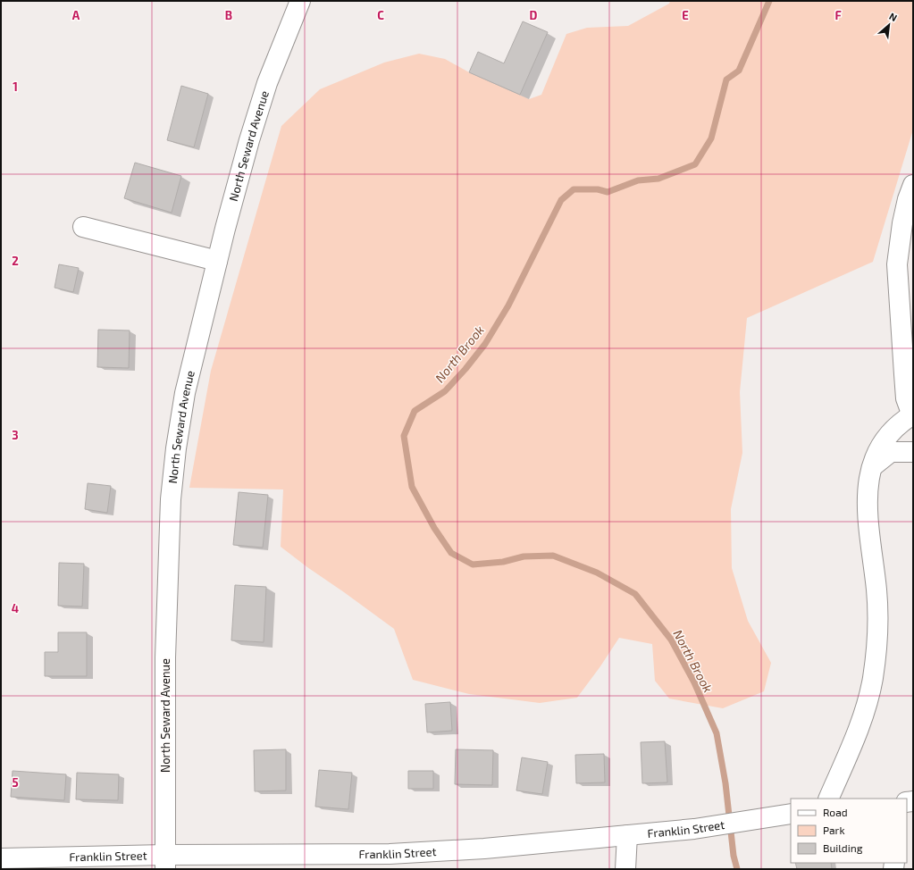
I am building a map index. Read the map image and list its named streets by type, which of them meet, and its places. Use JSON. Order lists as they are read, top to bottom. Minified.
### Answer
{"streets":{"street":["North Seward Avenue","Franklin Street"]},"crossings":[["North Seward Avenue","Franklin Street"]],"water":["North Brook"],"legend":["Road","Park","Building"],"north":"top right","grid":{"columns":["A","B","C","D","E","F"],"rows":["1","2","3","4","5"]}}
